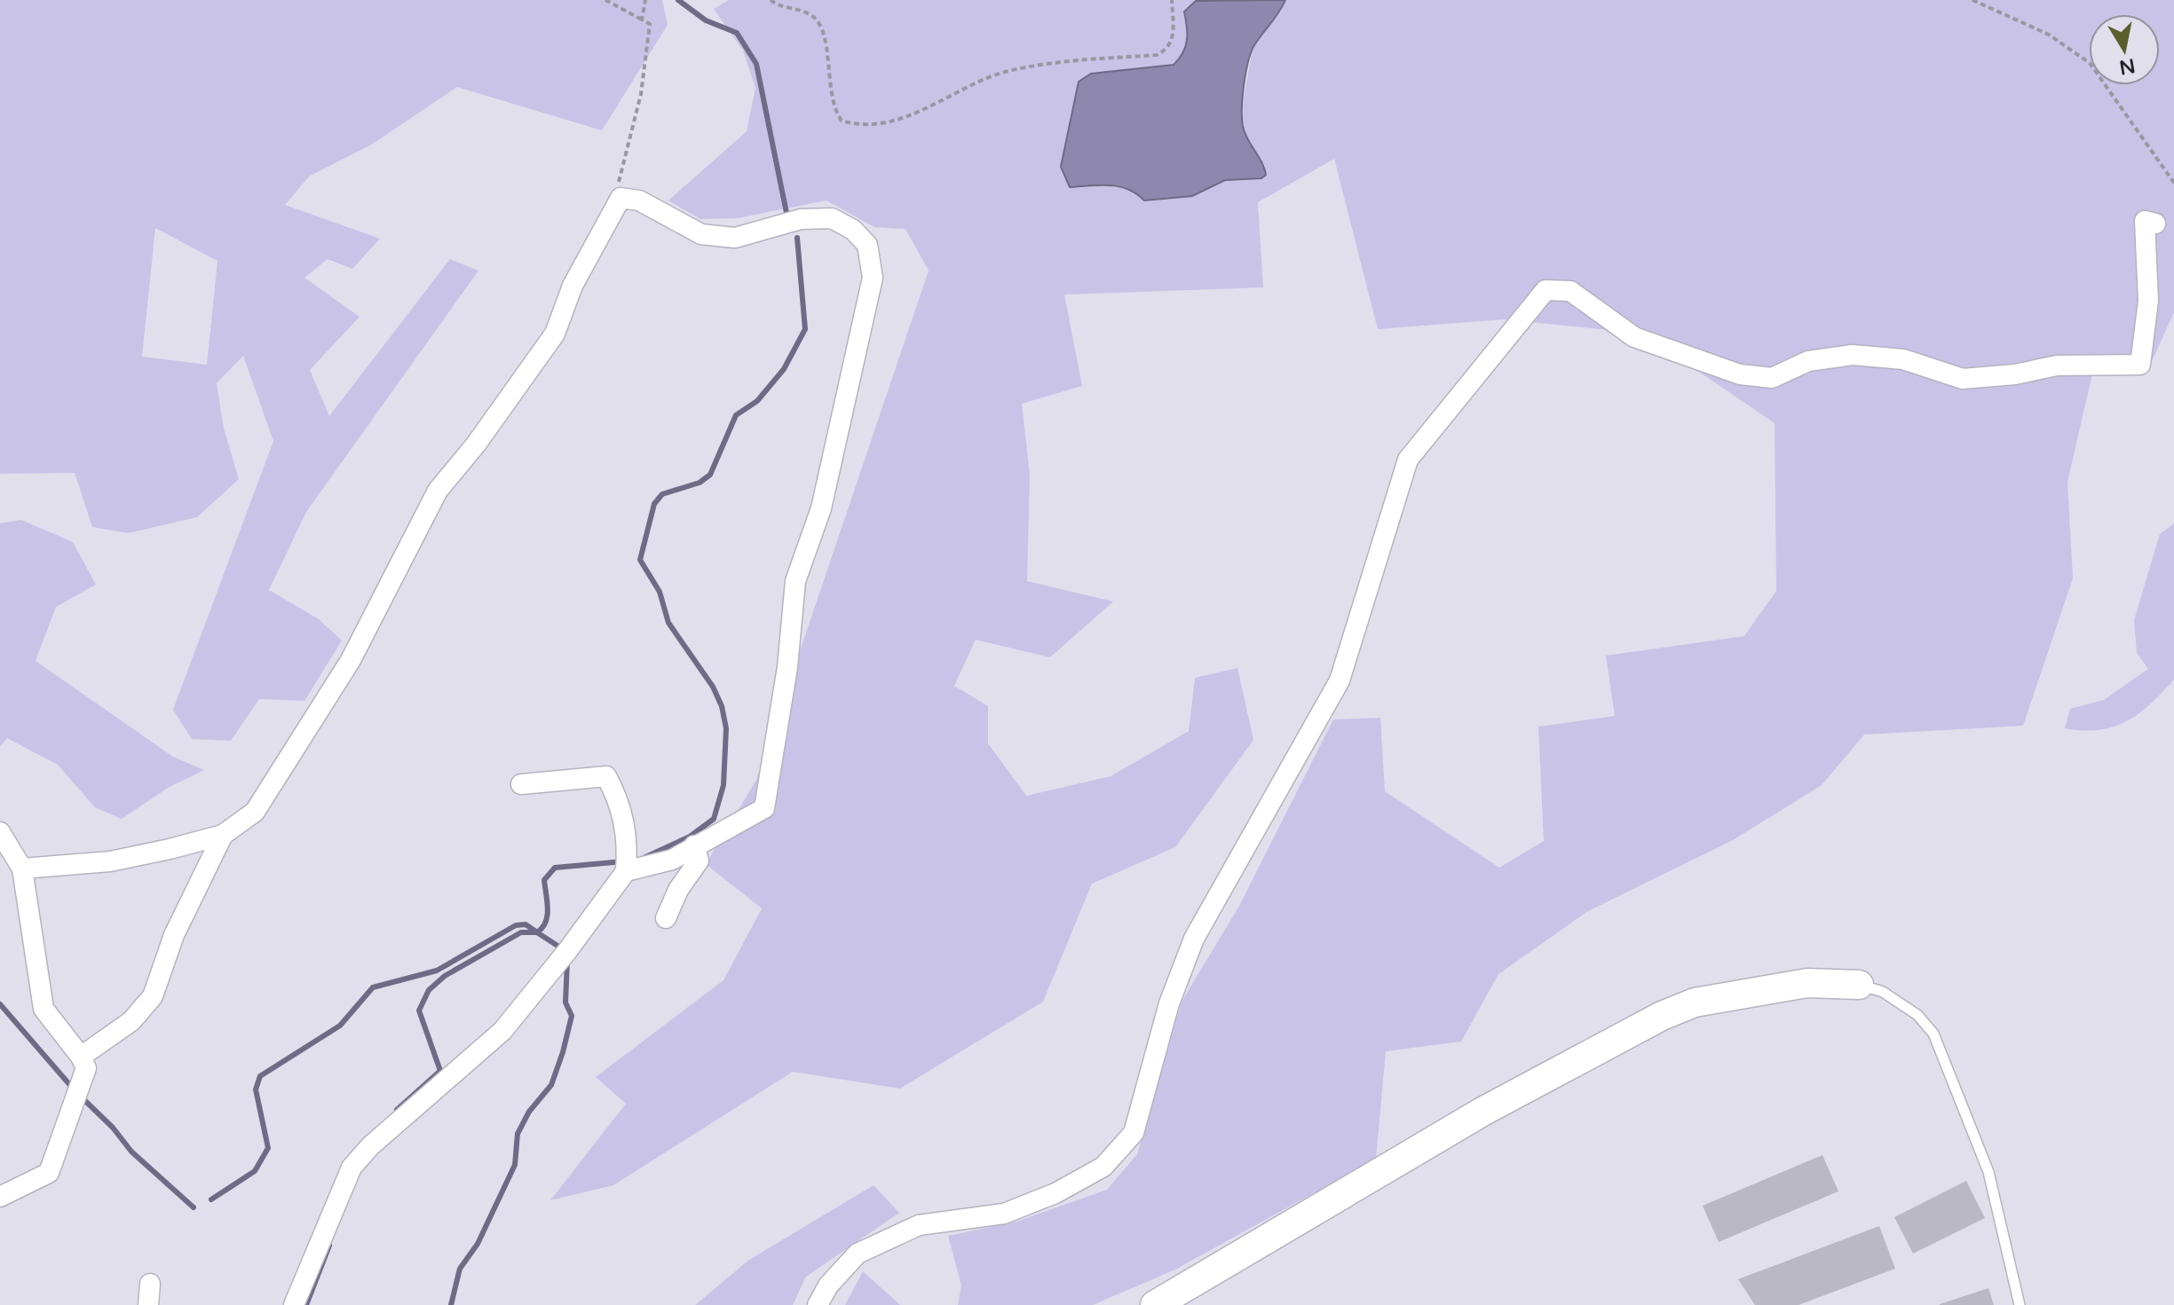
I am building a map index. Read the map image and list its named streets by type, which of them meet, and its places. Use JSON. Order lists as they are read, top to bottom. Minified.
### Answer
{"north":"bottom"}
